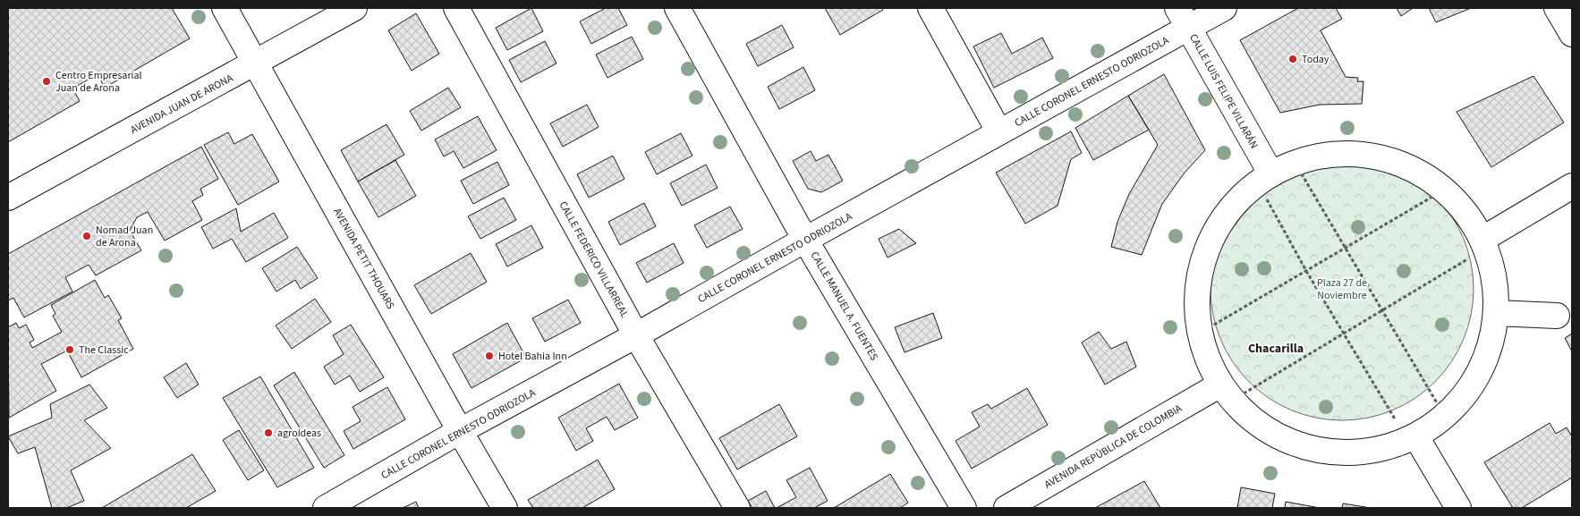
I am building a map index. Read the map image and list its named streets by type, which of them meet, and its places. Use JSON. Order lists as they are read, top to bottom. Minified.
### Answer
{"streets":{"street":["CALLE CORONEL ERNESTO ODRIOZOLA","CALLE LUIS FELIPE VILLARÁN","AVENIDA JUAN DE ARONA","AVENIDA PETIT THOUARS","CALLE FEDERICO VILLARREAL","CALLE MANUEL A. FUENTES","AVENIDA REPÚBLICA DE COLOMBIA"]},"crossings":[["CALLE CORONEL ERNESTO ODRIOZOLA","CALLE LUIS FELIPE VILLARÁN"],["CALLE CORONEL ERNESTO ODRIOZOLA","AVENIDA PETIT THOUARS"],["CALLE CORONEL ERNESTO ODRIOZOLA","CALLE FEDERICO VILLARREAL"],["CALLE CORONEL ERNESTO ODRIOZOLA","CALLE MANUEL A. FUENTES"],["AVENIDA JUAN DE ARONA","AVENIDA PETIT THOUARS"]],"districts":["Chacarilla"],"parks":["Plaza 27 de Noviembre"],"places":["Today","Centro Empresarial Juan de Arona","Nomad Juan de Arona","The Classic","Hotel Bahia Inn","agroideas"]}
